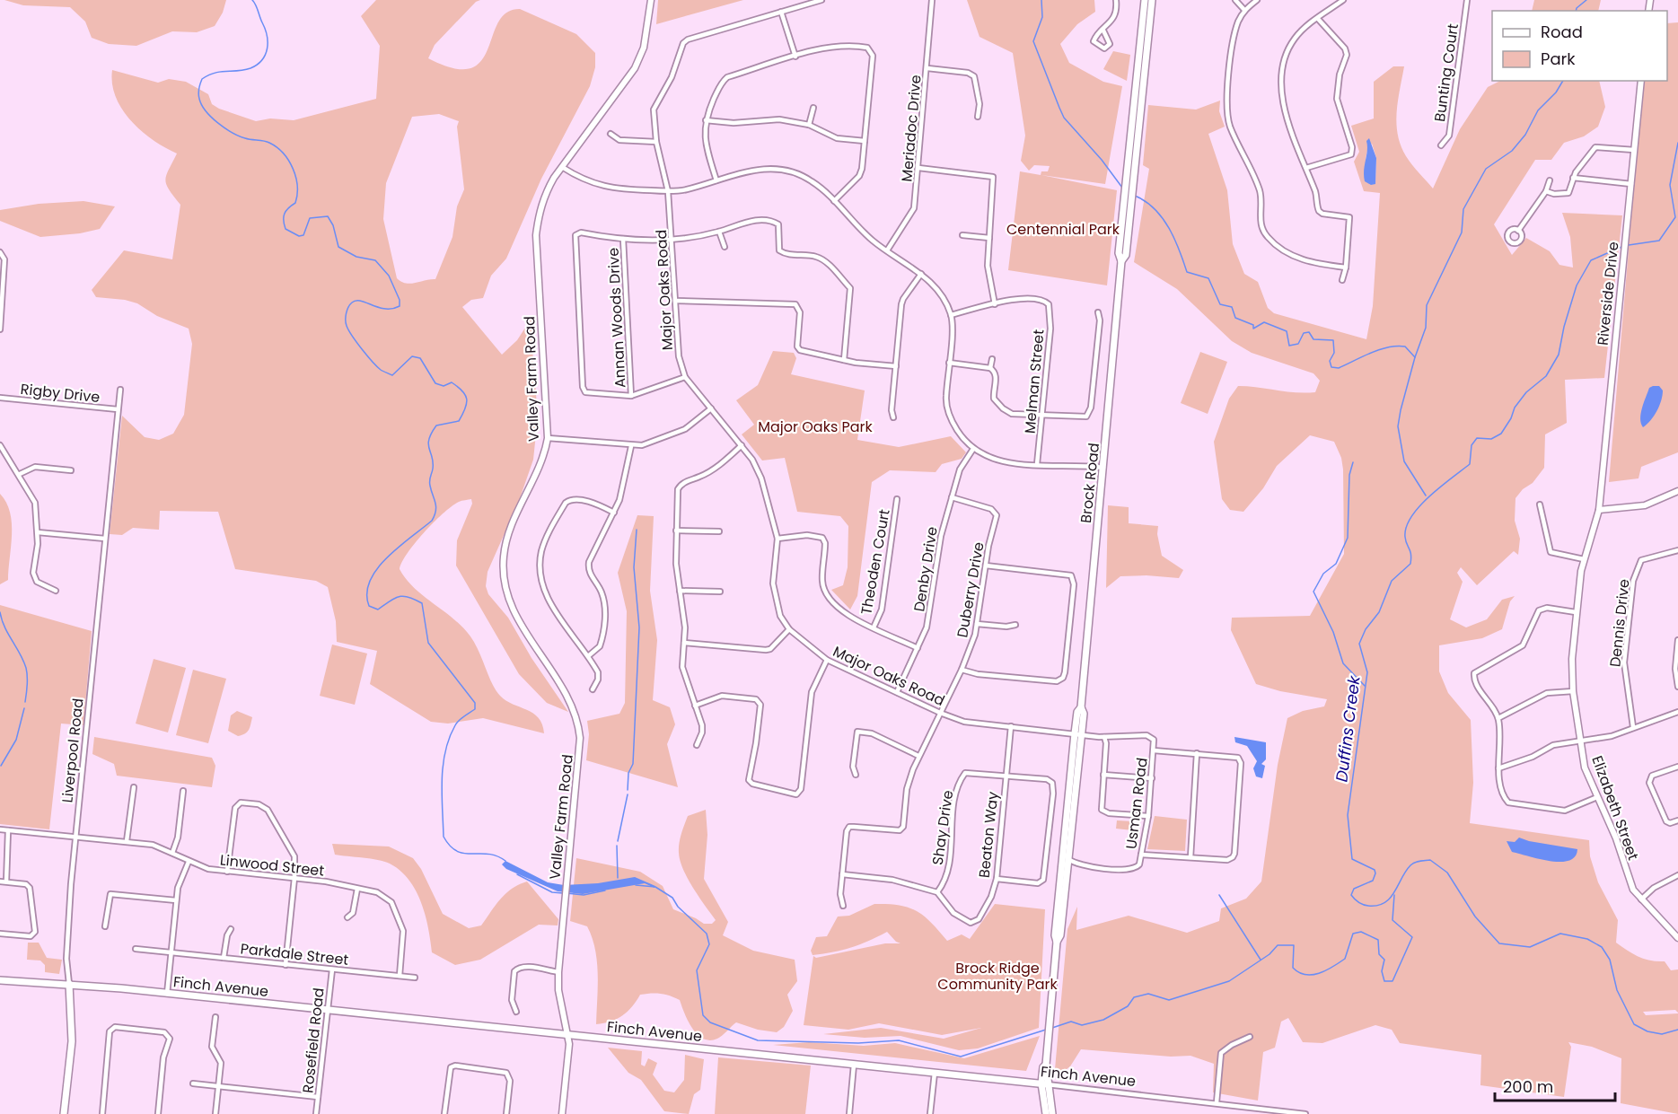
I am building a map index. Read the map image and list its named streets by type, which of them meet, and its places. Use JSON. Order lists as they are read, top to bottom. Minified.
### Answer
{"streets":{"main road":["Brock Road","Liverpool Road","Finch Avenue"],"street":["Bunting Court","Meriadoc Drive","Major Oaks Road","Riverside Drive","Annan Woods Drive","Valley Farm Road","Melman Street","Rigby Drive","Theoden Court","Denby Drive","Duberry Drive","Dennis Drive","Usman Road","Elizabeth Street","Shay Drive","Beaton Way","Linwood Street","Parkdale Street","Rosefield Road"]},"crossings":[["Major Oaks Road","Brock Road"],["Major Oaks Road","Denby Drive"],["Major Oaks Road","Duberry Drive"],["Major Oaks Road","Usman Road"],["Major Oaks Road","Beaton Way"],["Riverside Drive","Elizabeth Street"],["Valley Farm Road","Finch Avenue"],["Rigby Drive","Liverpool Road"],["Brock Road","Usman Road"],["Brock Road","Finch Avenue"],["Denby Drive","Duberry Drive"],["Liverpool Road","Linwood Street"],["Liverpool Road","Finch Avenue"],["Shay Drive","Beaton Way"],["Linwood Street","Parkdale Street"],["Parkdale Street","Rosefield Road"],["Finch Avenue","Rosefield Road"]],"water":["Duffins Creek"],"parks":["Centennial Park","Major Oaks Park","Brock Ridge Community Park"],"legend":["Road","Park"],"scale_bar":"200 m"}
